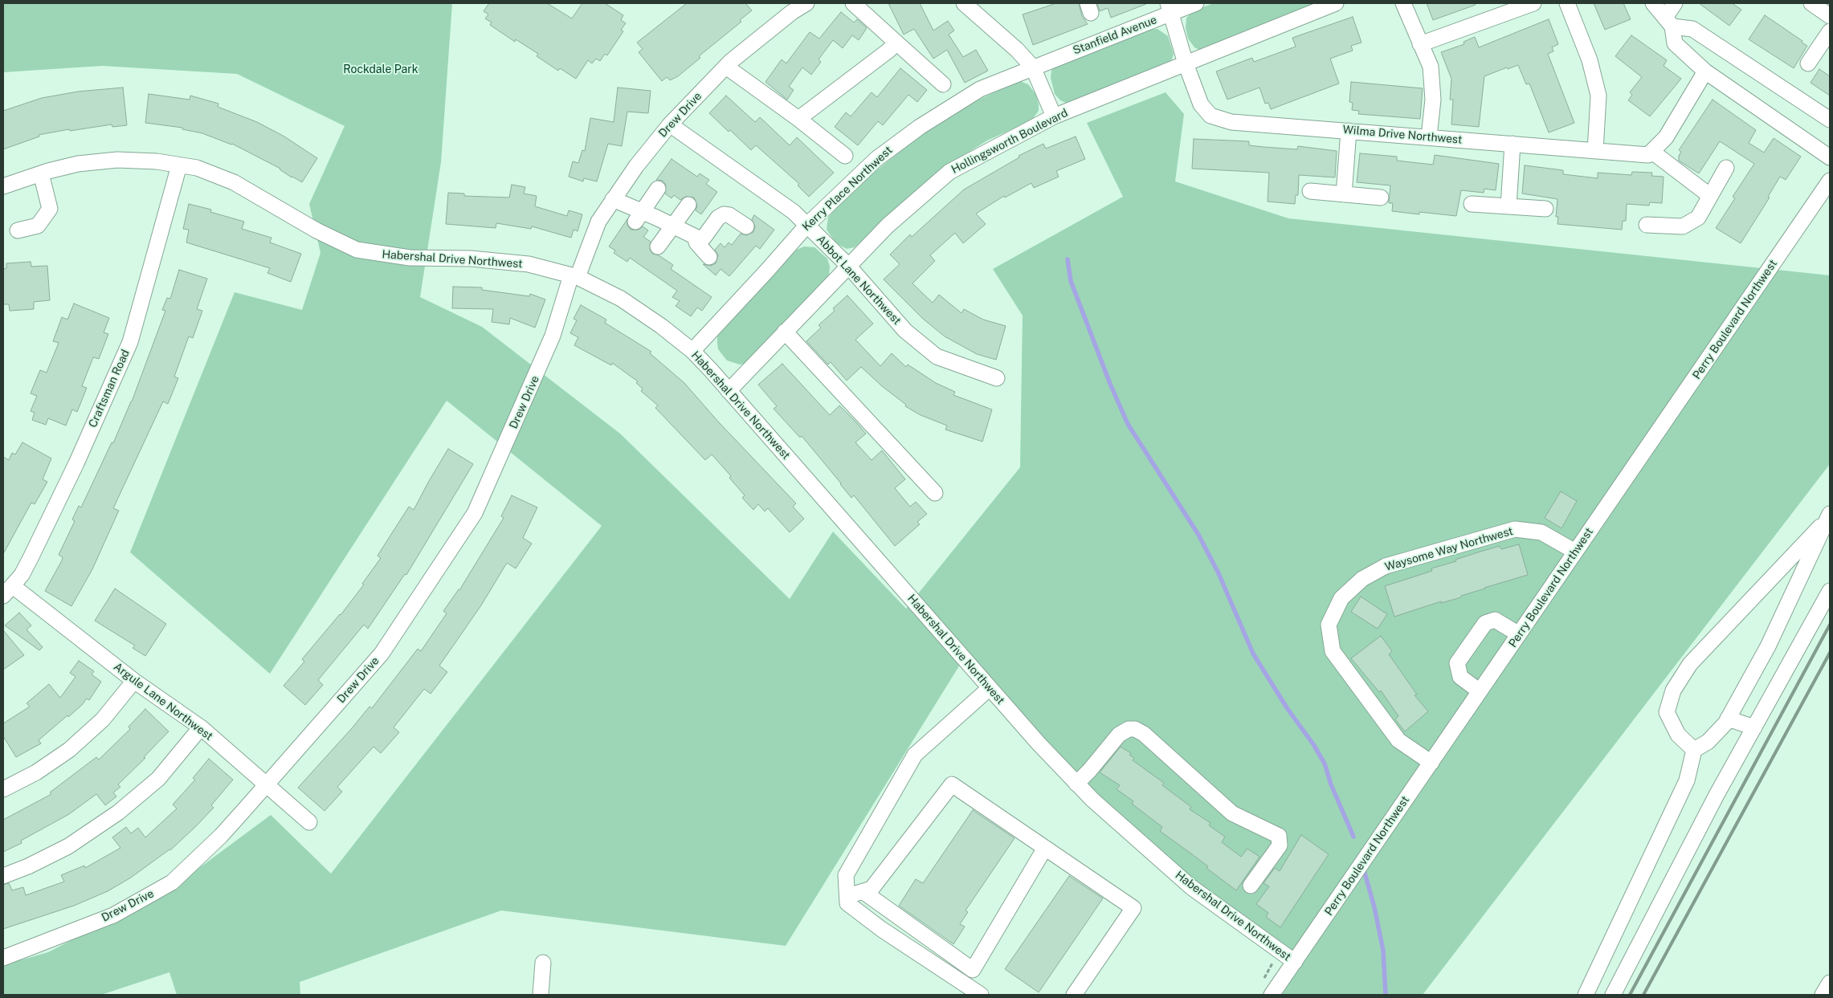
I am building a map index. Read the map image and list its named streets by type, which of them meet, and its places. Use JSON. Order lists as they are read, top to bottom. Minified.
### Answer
{"streets":{"street":["Stanfield Avenue","Drew Drive","Wilma Drive Northwest","Hollingsworth Boulevard","Kerry Place Northwest","Habershal Drive Northwest","Abbot Lane Northwest","Perry Boulevard Northwest","Craftsman Road","Waysome Way Northwest","Argule Lane Northwest"]},"crossings":[["Stanfield Avenue","Wilma Drive Northwest"],["Stanfield Avenue","Kerry Place Northwest"],["Drew Drive","Habershal Drive Northwest"],["Drew Drive","Abbot Lane Northwest"],["Drew Drive","Argule Lane Northwest"],["Wilma Drive Northwest","Hollingsworth Boulevard"],["Hollingsworth Boulevard","Habershal Drive Northwest"],["Hollingsworth Boulevard","Abbot Lane Northwest"],["Kerry Place Northwest","Habershal Drive Northwest"],["Kerry Place Northwest","Abbot Lane Northwest"],["Habershal Drive Northwest","Perry Boulevard Northwest"],["Habershal Drive Northwest","Craftsman Road"],["Perry Boulevard Northwest","Waysome Way Northwest"],["Craftsman Road","Argule Lane Northwest"]],"parks":["Rockdale Park"]}
